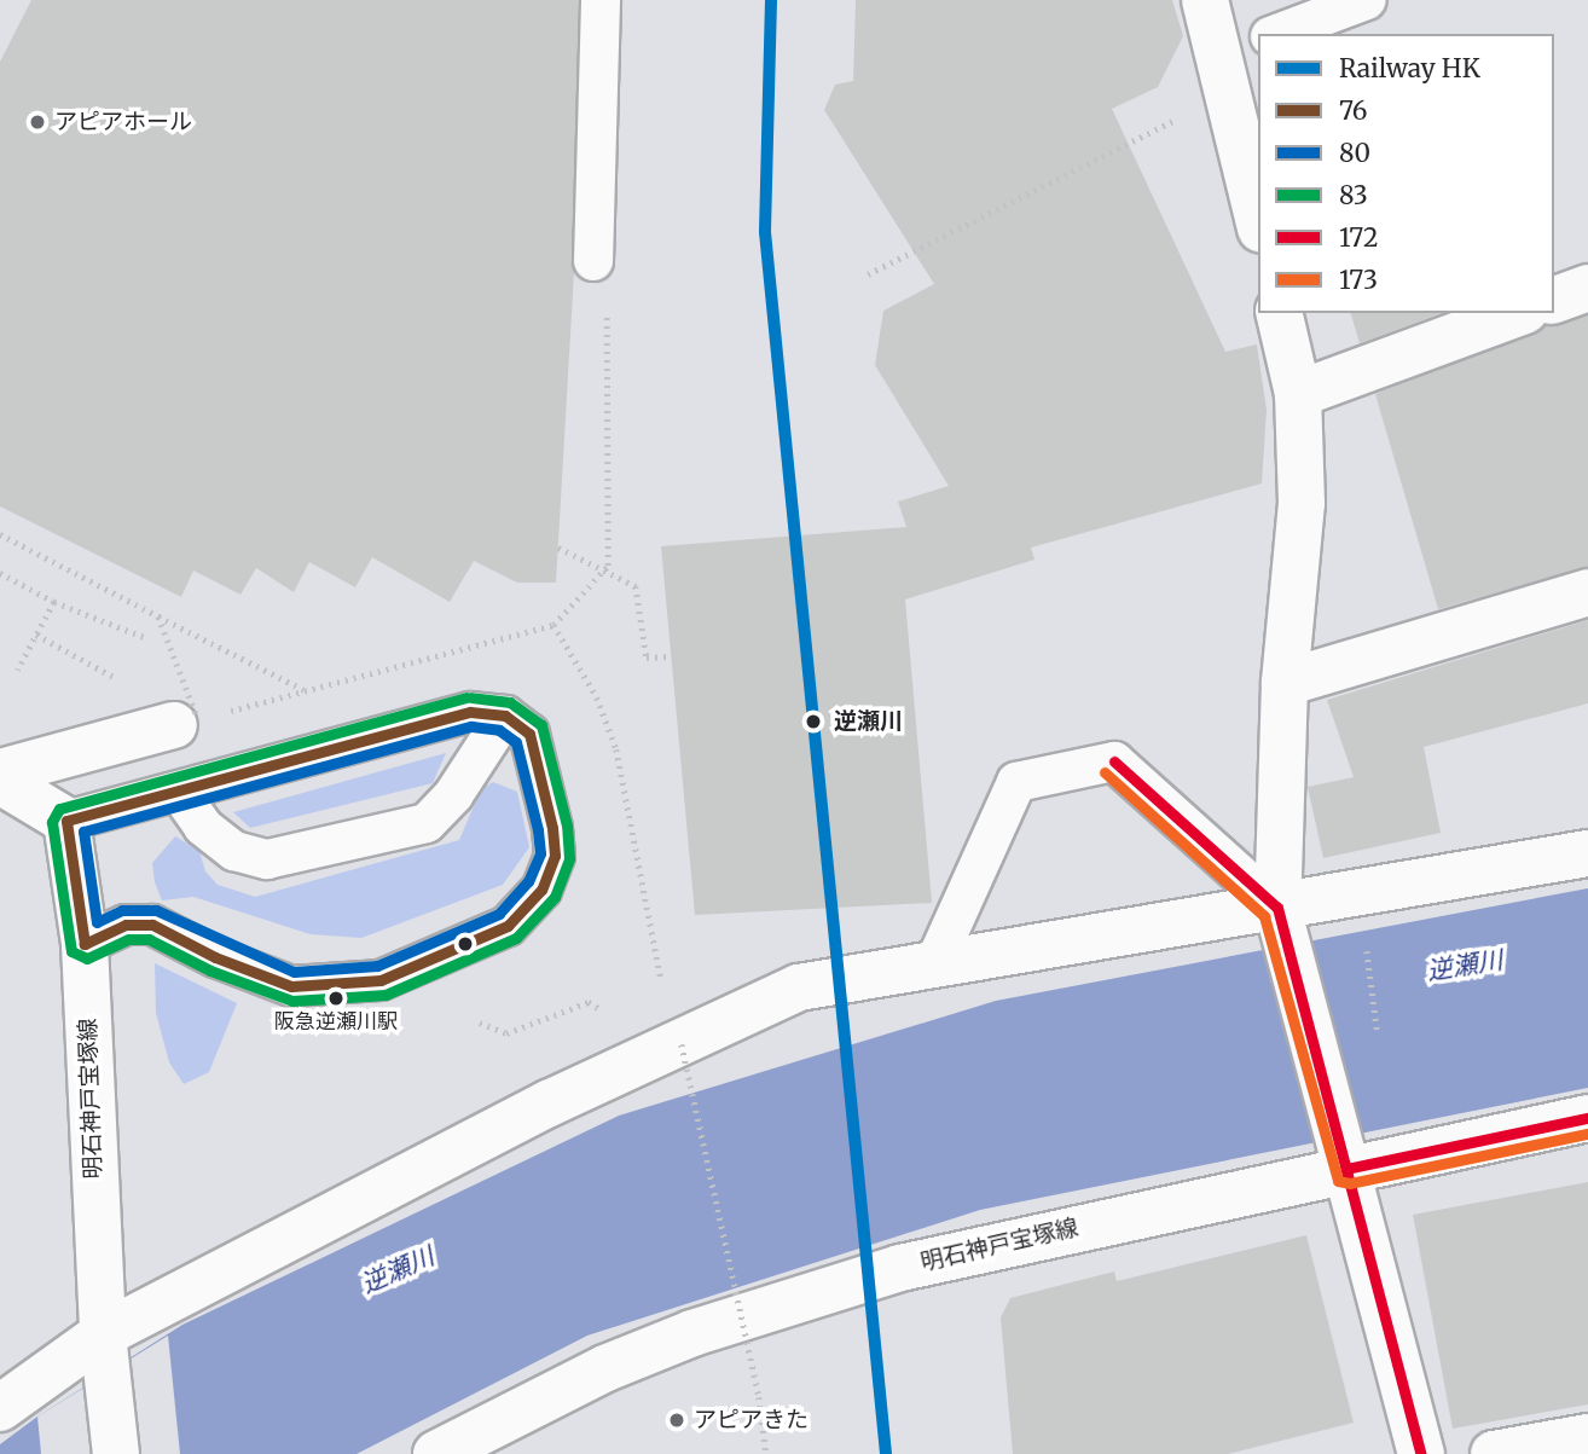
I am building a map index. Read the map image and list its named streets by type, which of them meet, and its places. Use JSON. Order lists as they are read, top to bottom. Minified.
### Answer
{"streets":{"street":["明石神戸宝塚線"]},"water":["逆瀬川"],"places":["アピアホール","逆瀬川","阪急逆瀬川駅","アピアきた"],"lines":["rail line HK","transit line 83","transit line 76","transit line 80","transit line 172","transit line 173"],"legend":["Railway HK","76","80","83","172","173"]}
